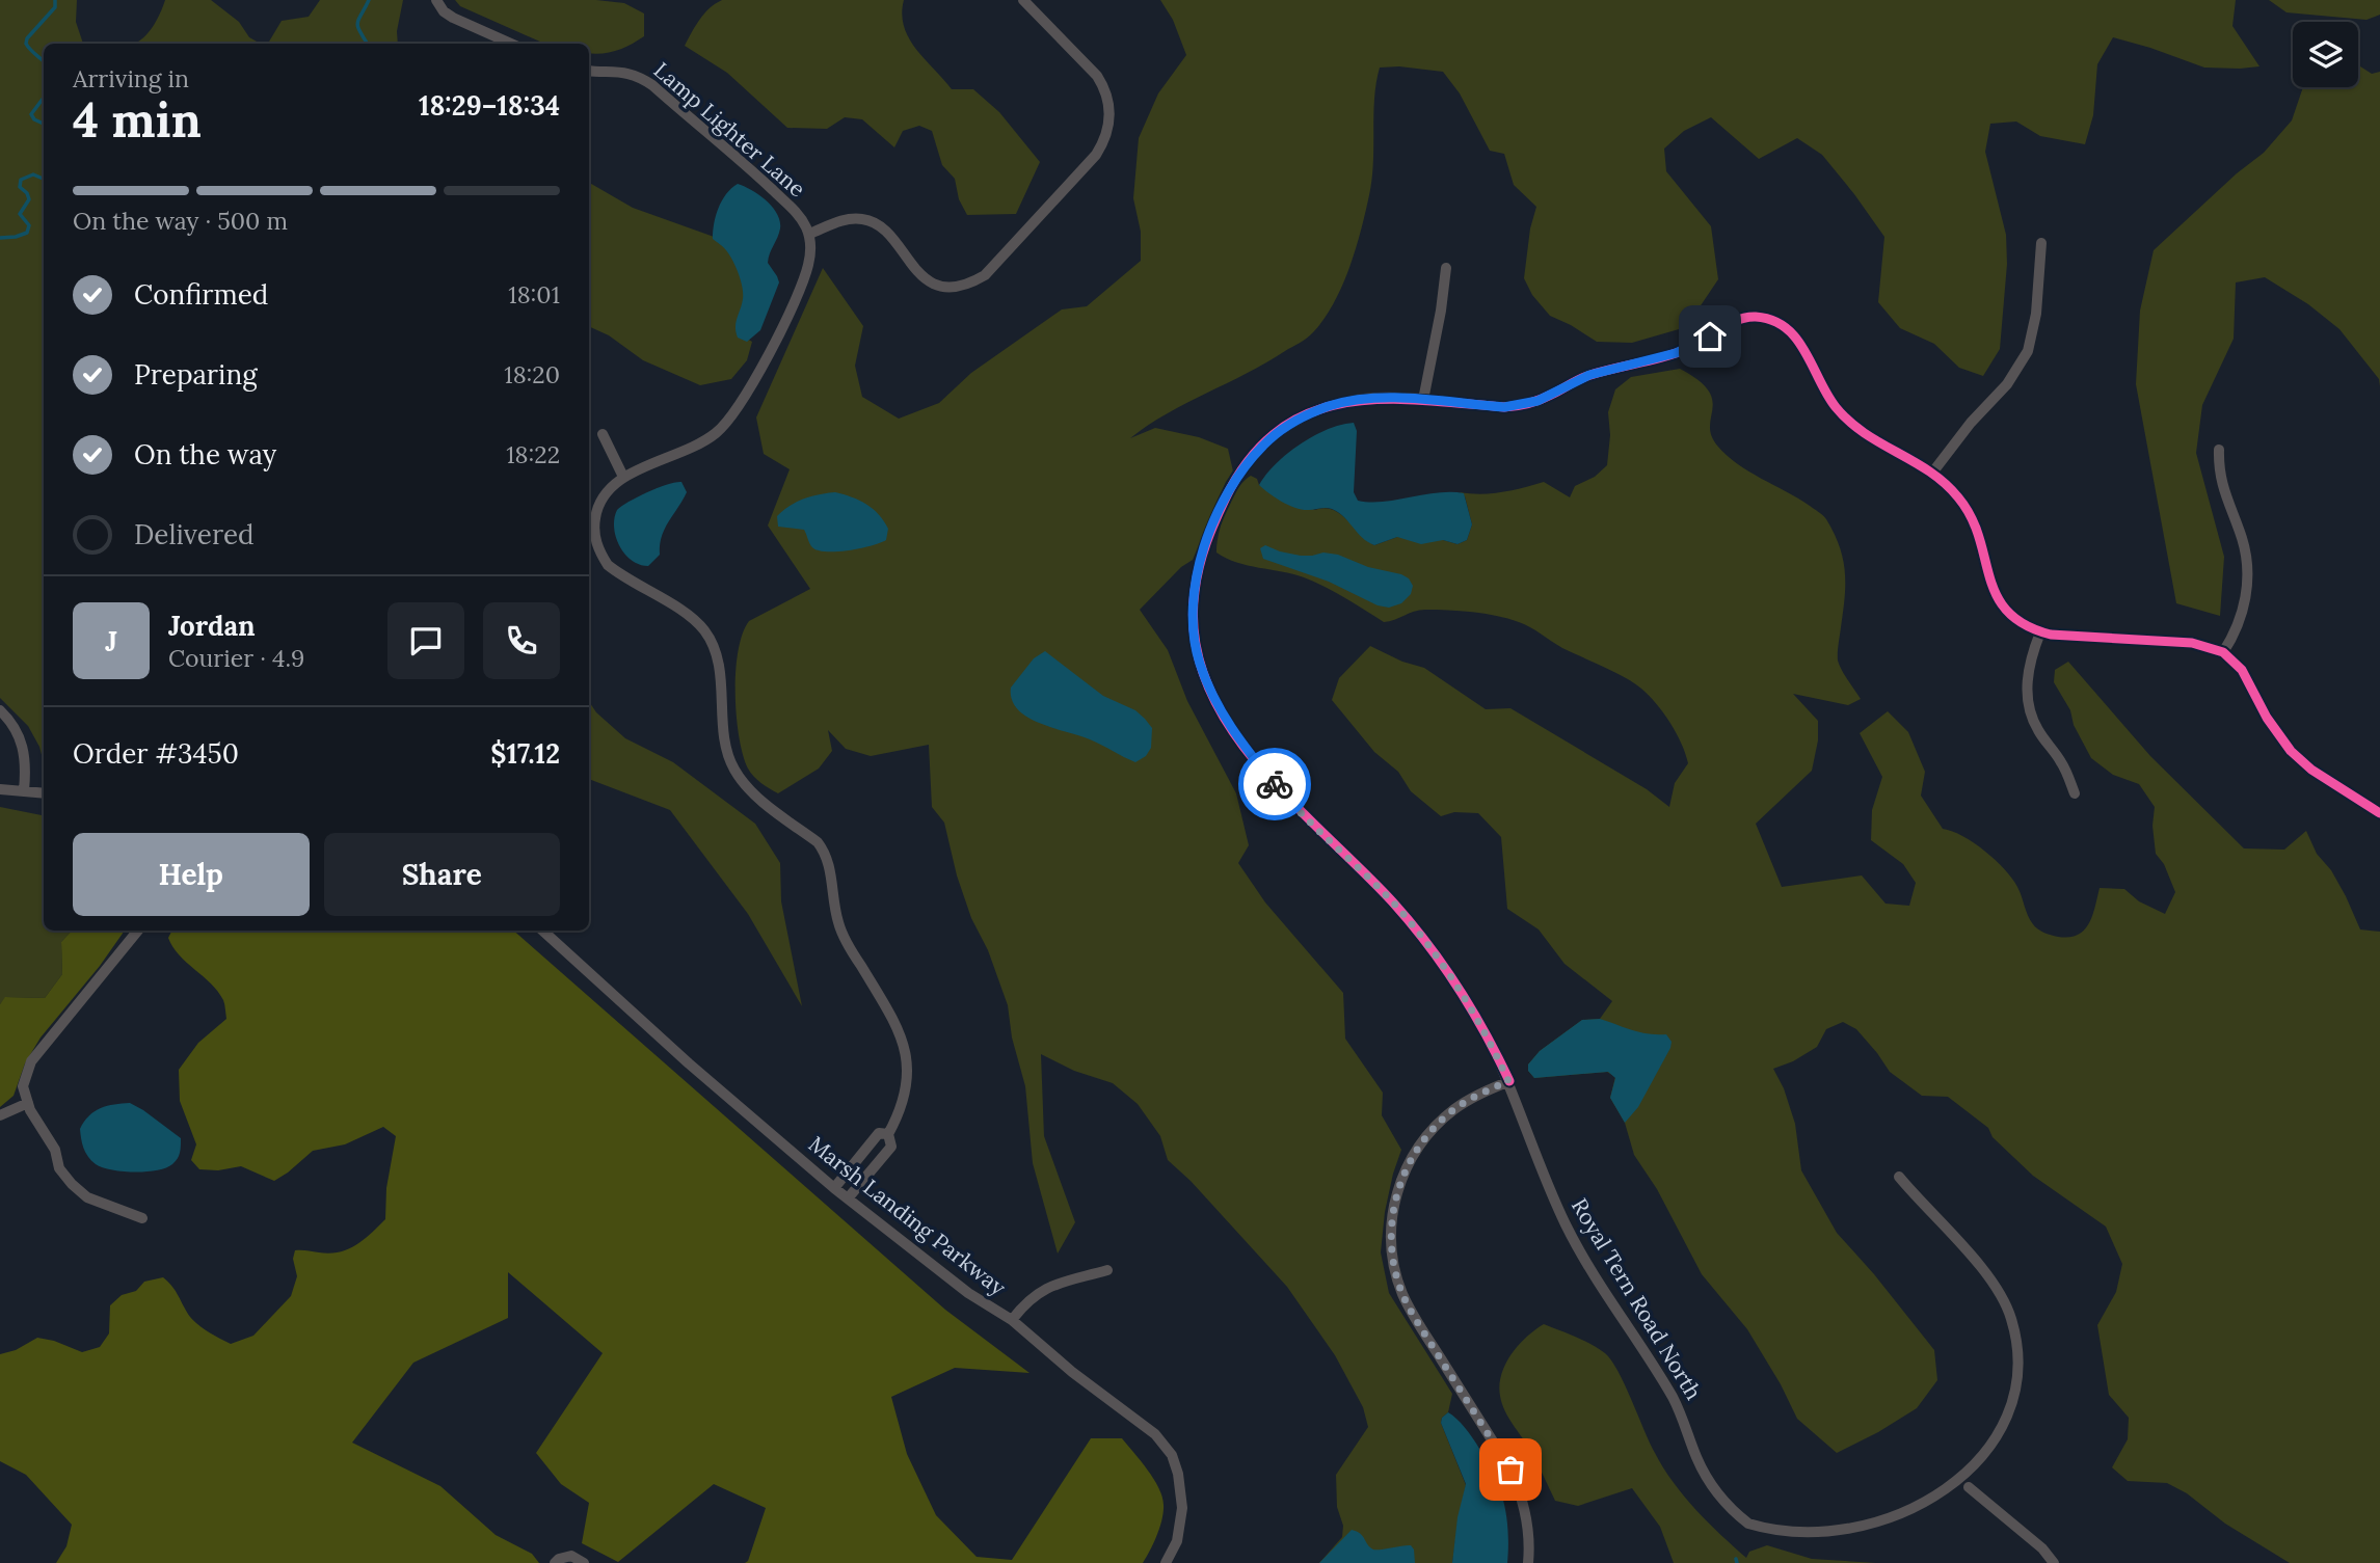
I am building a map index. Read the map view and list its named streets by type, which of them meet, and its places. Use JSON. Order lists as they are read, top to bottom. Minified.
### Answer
{"streets":{"street":["Lamp Lighter Lane","Marsh Landing Parkway","Royal Tern Road North"]},"page":{"heading":["4 min","Arriving in","18:29–18:34"],"panel":["Jordan","Courier · 4.9","Order #3450","$17.12"],"bar":"On the way · 500 m","list":[["Confirmed","18:01"],["Preparing","18:20"],["On the way","18:22"],"Delivered"],"round":"J","buttons":["Help","Share"]}}
